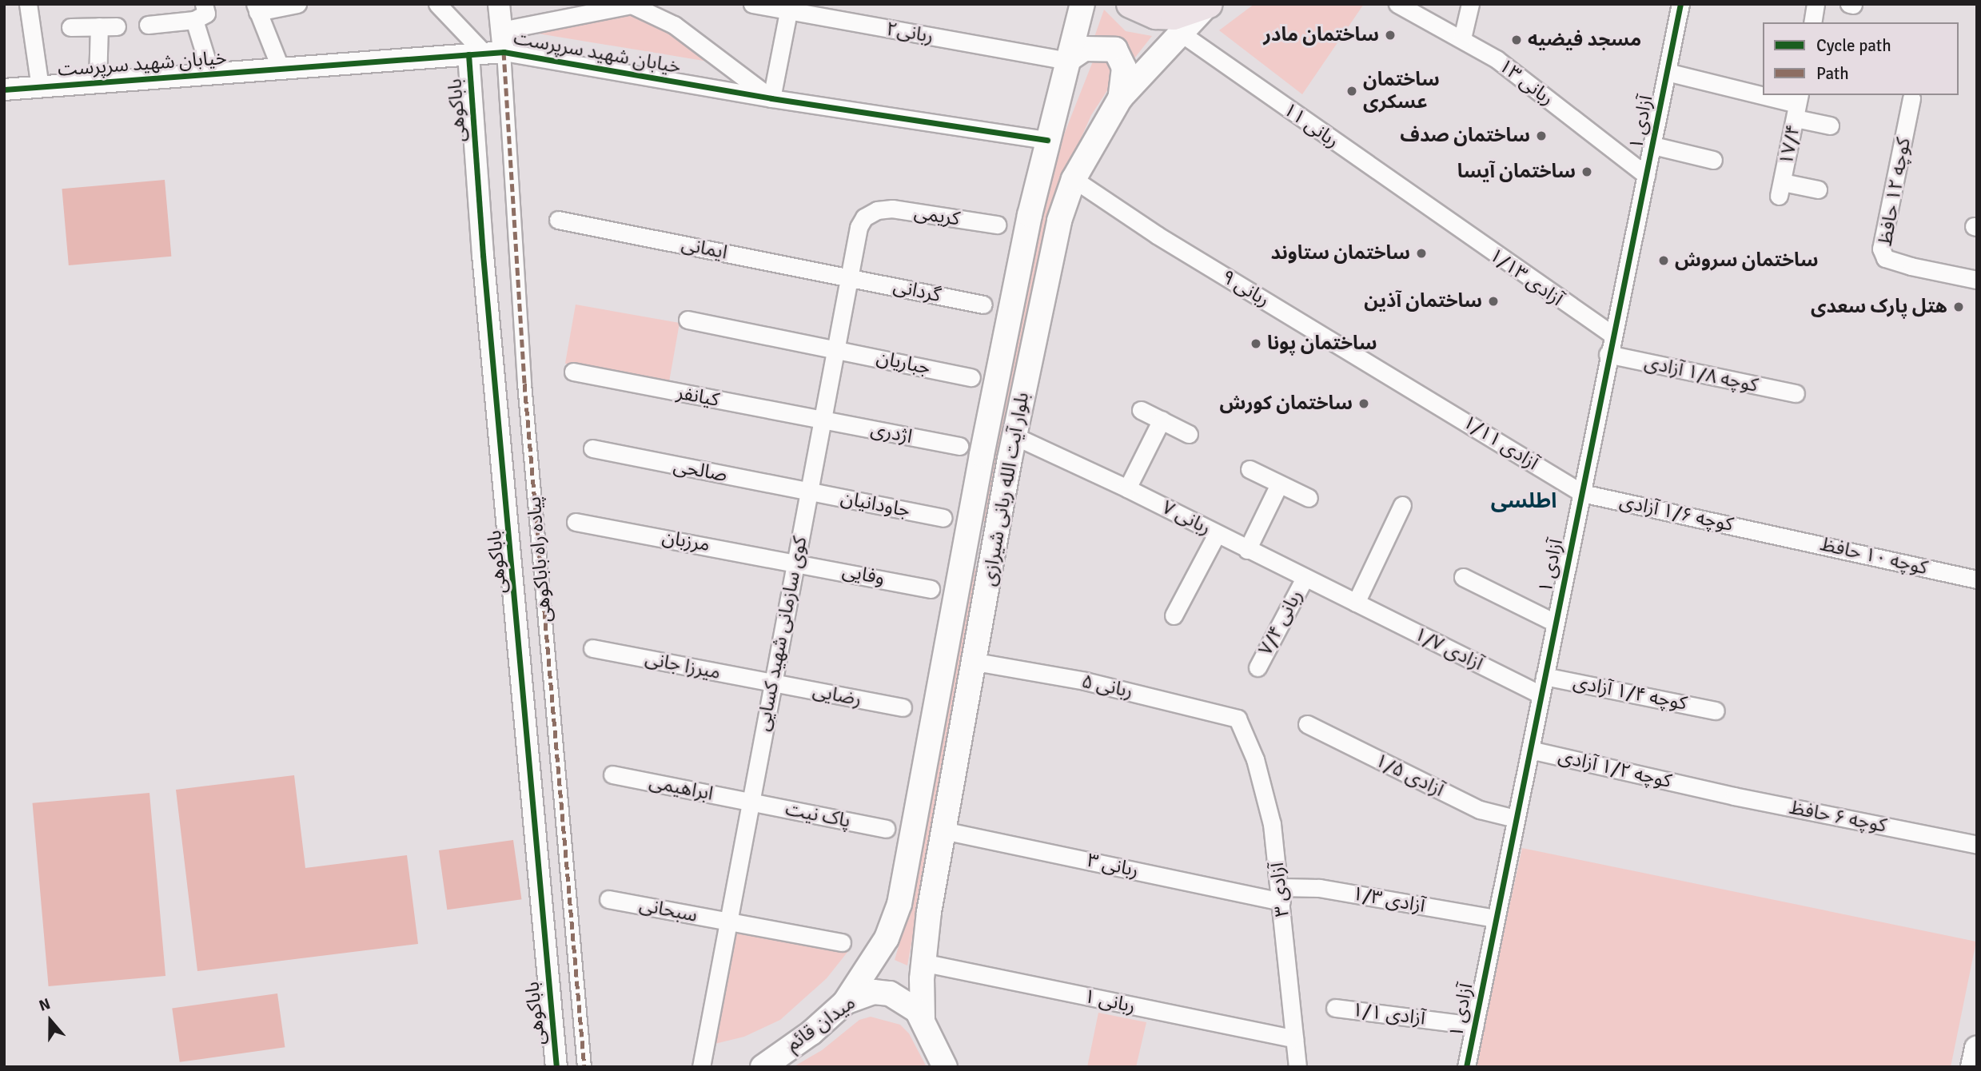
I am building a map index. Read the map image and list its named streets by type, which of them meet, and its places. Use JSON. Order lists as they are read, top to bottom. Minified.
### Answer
{"streets":{"main road":["بلوار آیت الله ربانی شیرازی","میدان قائم"],"street":["ربانی۲","خیابان شهید سرپرست","ربانی ۱۳","باباکوهی","آزادی ۱","ربانی ۱۱","۱۷/۴","کوچه ۱۲ حافظ","کریمی","ایمانی","آزادی ۱/۱۳","ربانی ۹","گردانی","جباریان","کوچه ۱/۸ آزادی","کیانفر","اژدری","آزادی ۱/۱۱","صالحی","جاودانیان","کوچه ۱/۶ آزادی","ربانی ۷","مرزبان","کوچه ۱۰ حافظ","پیاده راه باباکوهی","وفایی","ربانی ۷/۴","کوی سازمانی شهید کسایی","آزادی ۱/۷","میرزا جانی","ربانی ۵","کوچه ۱/۴ آزادی","رضایی","کوچه ۱/۲ آزادی","آزادی ۱/۵","ابراهیمی","پاک نیت","کوچه ۶ حافظ","ربانی ۳","۳ آزادی","آزادی ۱/۳","سبحانی","ربانی ۱","آزادی ۱/۱"]},"crossings":[["ربانی۲","بلوار آیت الله ربانی شیرازی"],["خیابان شهید سرپرست","باباکوهی"],["خیابان شهید سرپرست","بلوار آیت الله ربانی شیرازی"],["خیابان شهید سرپرست","پیاده راه باباکوهی"],["ربانی ۱۳","آزادی ۱"],["باباکوهی","پیاده راه باباکوهی"],["آزادی ۱","آزادی ۱/۱۳"],["آزادی ۱","کوچه ۱/۸ آزادی"],["آزادی ۱","آزادی ۱/۱۱"],["آزادی ۱","کوچه ۱/۶ آزادی"],["آزادی ۱","آزادی ۱/۷"],["آزادی ۱","کوچه ۱/۴ آزادی"],["آزادی ۱","کوچه ۱/۲ آزادی"],["آزادی ۱","آزادی ۱/۵"],["آزادی ۱","آزادی ۱/۳"],["آزادی ۱","آزادی ۱/۱"],["ربانی ۱۱","آزادی ۱/۱۳"],["ربانی ۱۱","بلوار آیت الله ربانی شیرازی"],["کریمی","کوی سازمانی شهید کسایی"],["ایمانی","گردانی"],["ایمانی","کوی سازمانی شهید کسایی"],["ربانی ۹","آزادی ۱/۱۱"],["ربانی ۹","بلوار آیت الله ربانی شیرازی"],["گردانی","کوی سازمانی شهید کسایی"],["جباریان","کوی سازمانی شهید کسایی"],["کیانفر","اژدری"],["کیانفر","کوی سازمانی شهید کسایی"],["اژدری","کوی سازمانی شهید کسایی"],["آزادی ۱/۱۱","کوچه ۱/۶ آزادی"],["صالحی","جاودانیان"],["صالحی","کوی سازمانی شهید کسایی"],["بلوار آیت الله ربانی شیرازی","ربانی ۷"],["بلوار آیت الله ربانی شیرازی","ربانی ۵"],["بلوار آیت الله ربانی شیرازی","ربانی ۳"],["بلوار آیت الله ربانی شیرازی","ربانی ۱"],["بلوار آیت الله ربانی شیرازی","میدان قائم"],["جاودانیان","کوی سازمانی شهید کسایی"],["کوچه ۱/۶ آزادی","کوچه ۱۰ حافظ"],["ربانی ۷","ربانی ۷/۴"],["ربانی ۷","آزادی ۱/۷"],["مرزبان","وفایی"],["مرزبان","کوی سازمانی شهید کسایی"],["وفایی","کوی سازمانی شهید کسایی"],["کوی سازمانی شهید کسایی","میرزا جانی"],["کوی سازمانی شهید کسایی","رضایی"],["کوی سازمانی شهید کسایی","ابراهیمی"],["کوی سازمانی شهید کسایی","پاک نیت"],["کوی سازمانی شهید کسایی","سبحانی"],["میرزا جانی","رضایی"],["ربانی ۵","۳ آزادی"],["کوچه ۱/۲ آزادی","کوچه ۶ حافظ"],["ابراهیمی","پاک نیت"],["ربانی ۳","۳ آزادی"],["ربانی ۳","آزادی ۱/۳"],["۳ آزادی","آزادی ۱/۳"],["۳ آزادی","ربانی ۱"]],"districts":["اطلسی"],"places":["ساختمان مادر","مسجد فیضیه","ساختمان عسکری","ساختمان صدف","ساختمان آیسا","ساختمان ستاوند","ساختمان سروش","ساختمان آذین","هتل پارک سعدی","ساختمان پونا","ساختمان کورش"],"legend":["Cycle path","Path"],"north":"top"}
